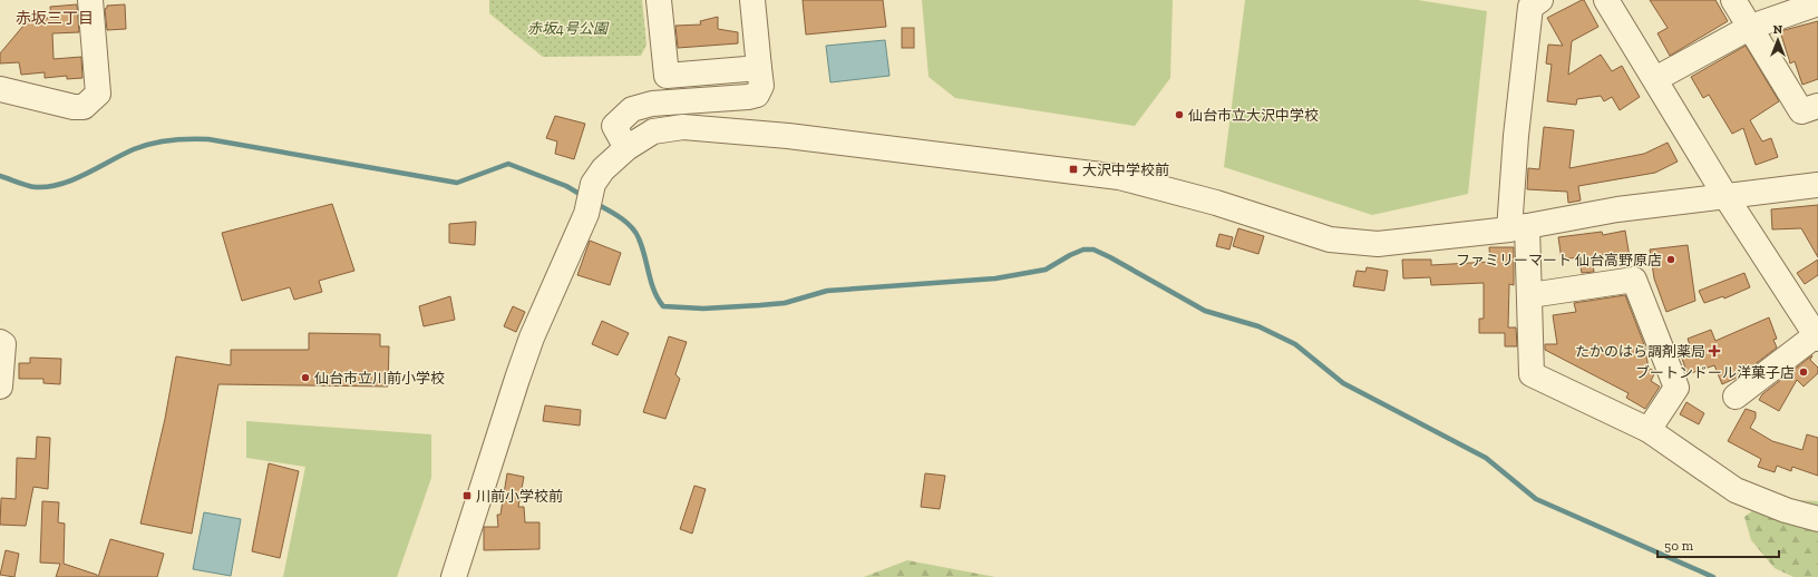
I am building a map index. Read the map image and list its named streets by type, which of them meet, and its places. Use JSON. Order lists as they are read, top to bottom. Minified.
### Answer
{"districts":["赤坂三丁目"],"parks":["赤坂4号公園"],"places":{"other":["仙台市立大沢中学校","ファミリーマート 仙台高野原店","ブートンドール洋菓子店","仙台市立川前小学校"],"transit":["大沢中学校前","川前小学校前"],"health":["たかのはら調剤薬局"]},"scale_bar":"50 m","north":"top"}
